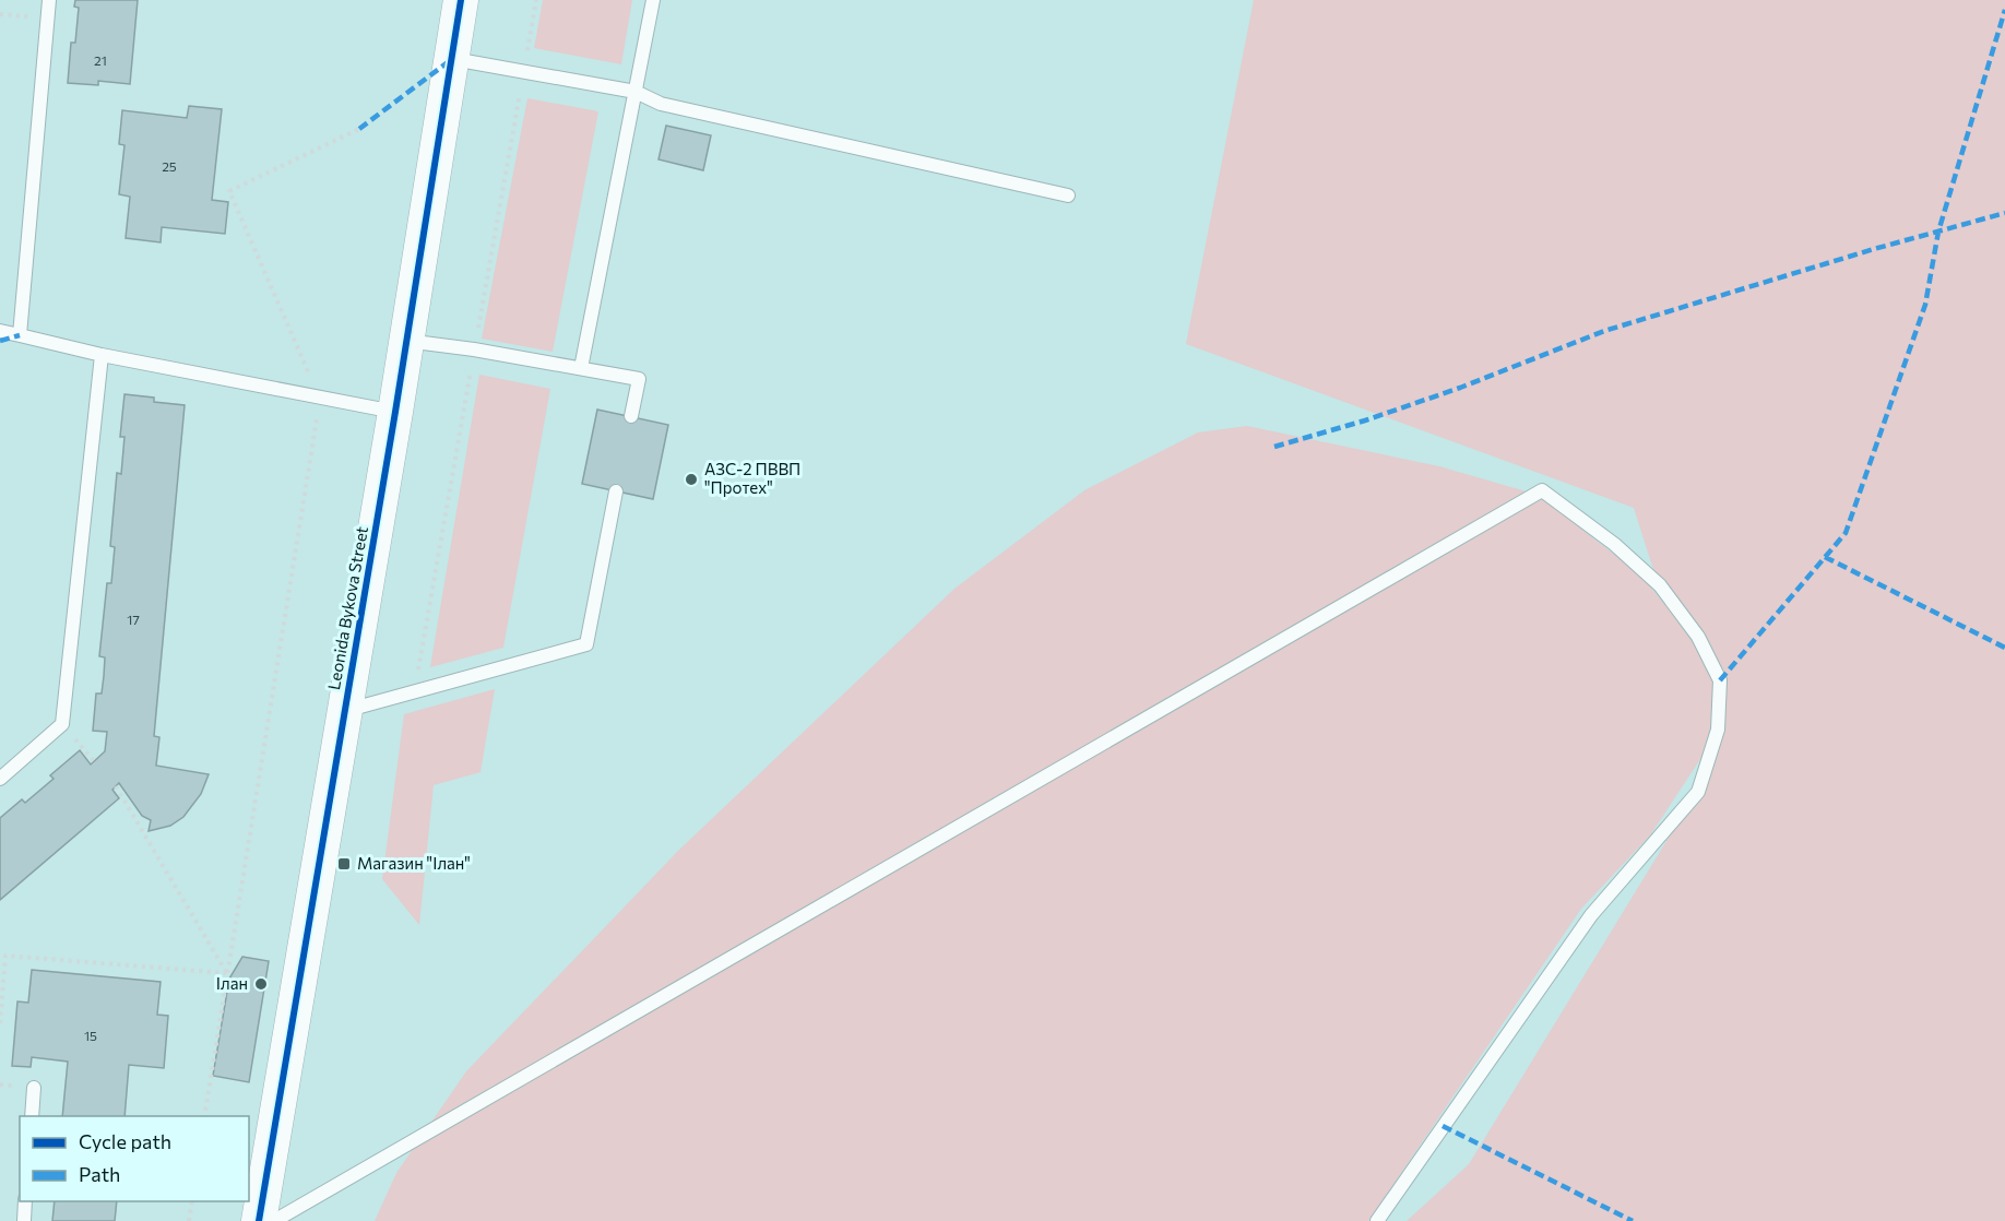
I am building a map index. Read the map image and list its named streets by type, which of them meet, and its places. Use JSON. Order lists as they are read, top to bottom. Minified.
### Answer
{"streets":{"street":["Leonida Bykova Street"]},"places":{"other":["АЗС-2 ПВВП \"Протех\"","Ілан"],"transit":["Магазин \"Ілан\""]},"house_numbers":["21","25","17","15"],"legend":["Cycle path","Path"]}
